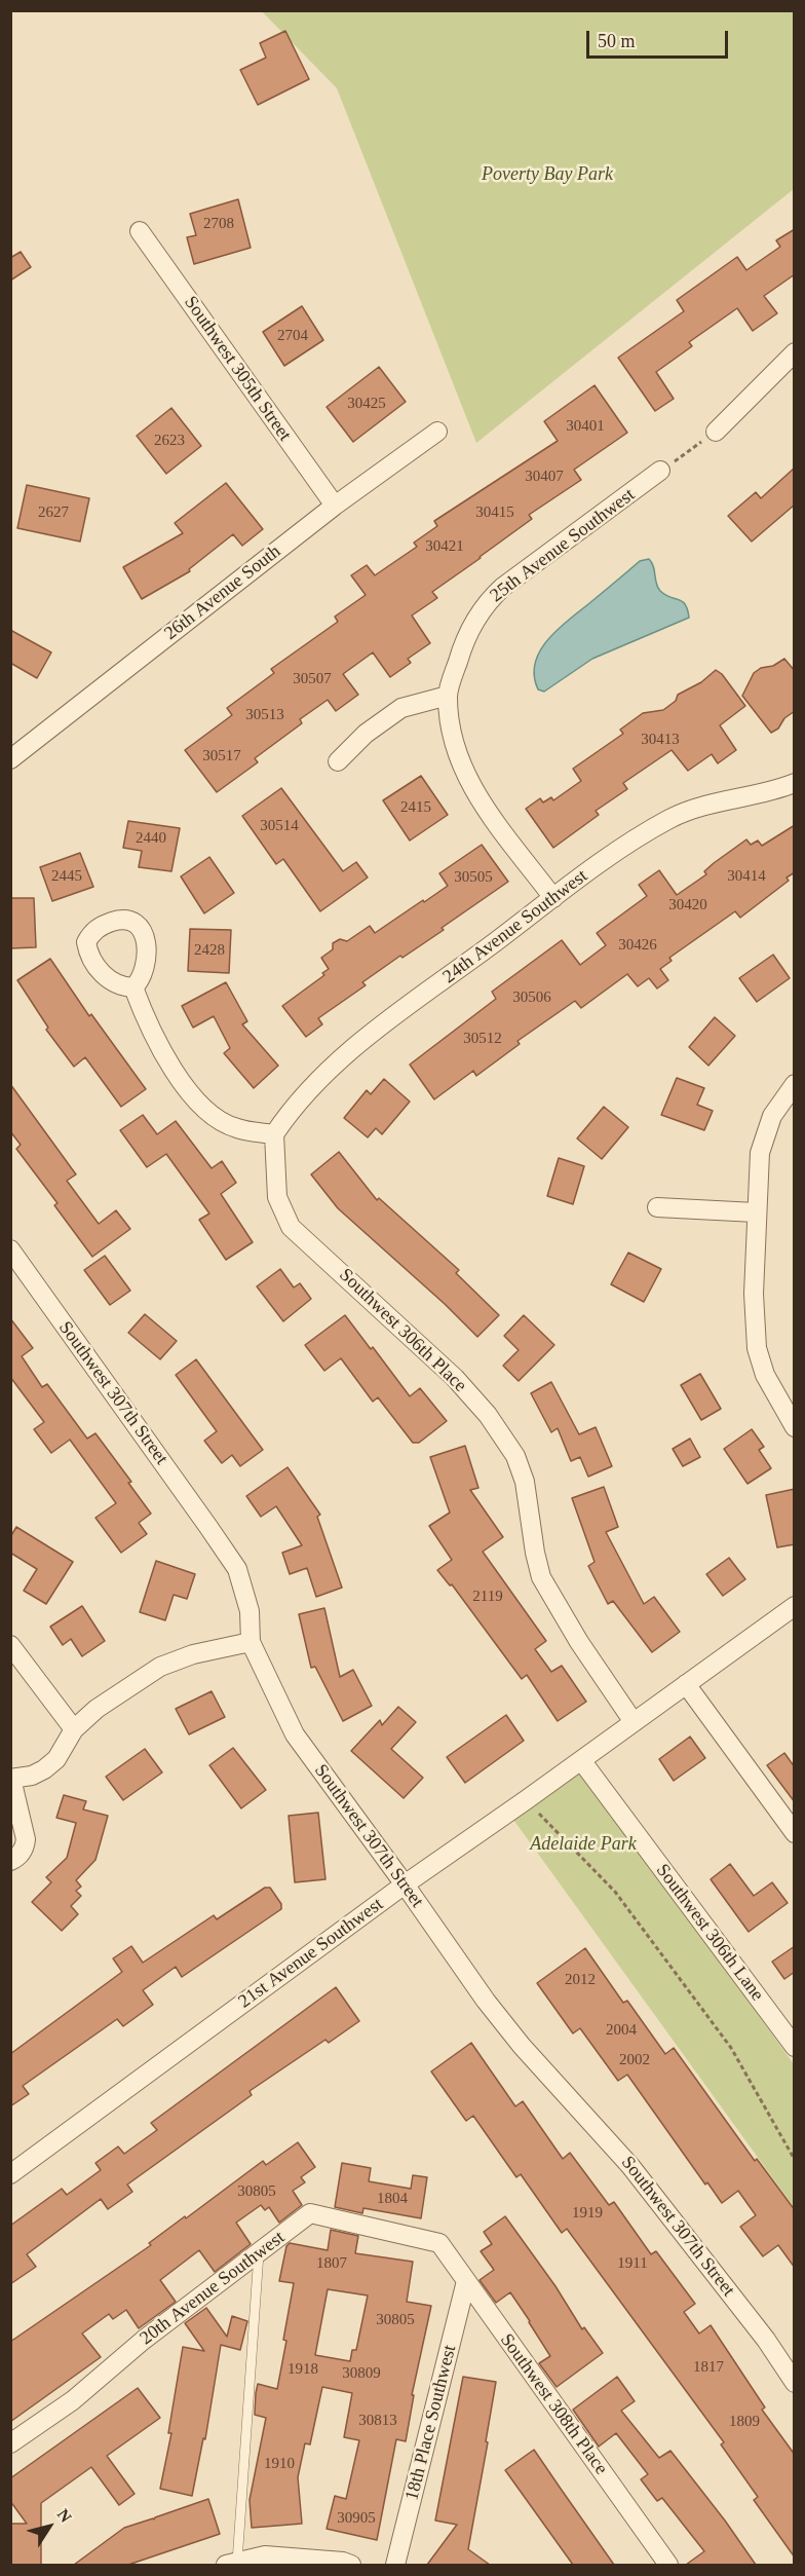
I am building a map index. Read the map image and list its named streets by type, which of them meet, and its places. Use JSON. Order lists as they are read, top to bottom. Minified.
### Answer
{"streets":{"street":["Southwest 305th Street","25th Avenue Southwest","26th Avenue South","24th Avenue Southwest","Southwest 306th Place","Southwest 307th Street","Southwest 306th Lane","21st Avenue Southwest","20th Avenue Southwest","Southwest 308th Place","18th Place Southwest"]},"crossings":[["Southwest 305th Street","26th Avenue South"],["24th Avenue Southwest","Southwest 306th Place"],["Southwest 306th Place","21st Avenue Southwest"],["Southwest 307th Street","21st Avenue Southwest"],["Southwest 306th Lane","21st Avenue Southwest"],["20th Avenue Southwest","Southwest 308th Place"],["Southwest 308th Place","18th Place Southwest"]],"parks":["Poverty Bay Park","Adelaide Park"],"house_numbers":["2708","2704","30425","30401","2623","30407","2627","30415","30421","30507","30513","30413","30517","2415","30514","2440","2445","30414","30505","30420","30426","2428","30506","30512","2119","2012","2004","2002","30805","1804","1919","1807","1911","30805","1817","1918","30809","30813","1809","1910","30905"],"scale_bar":"50 m","north":"top right"}
